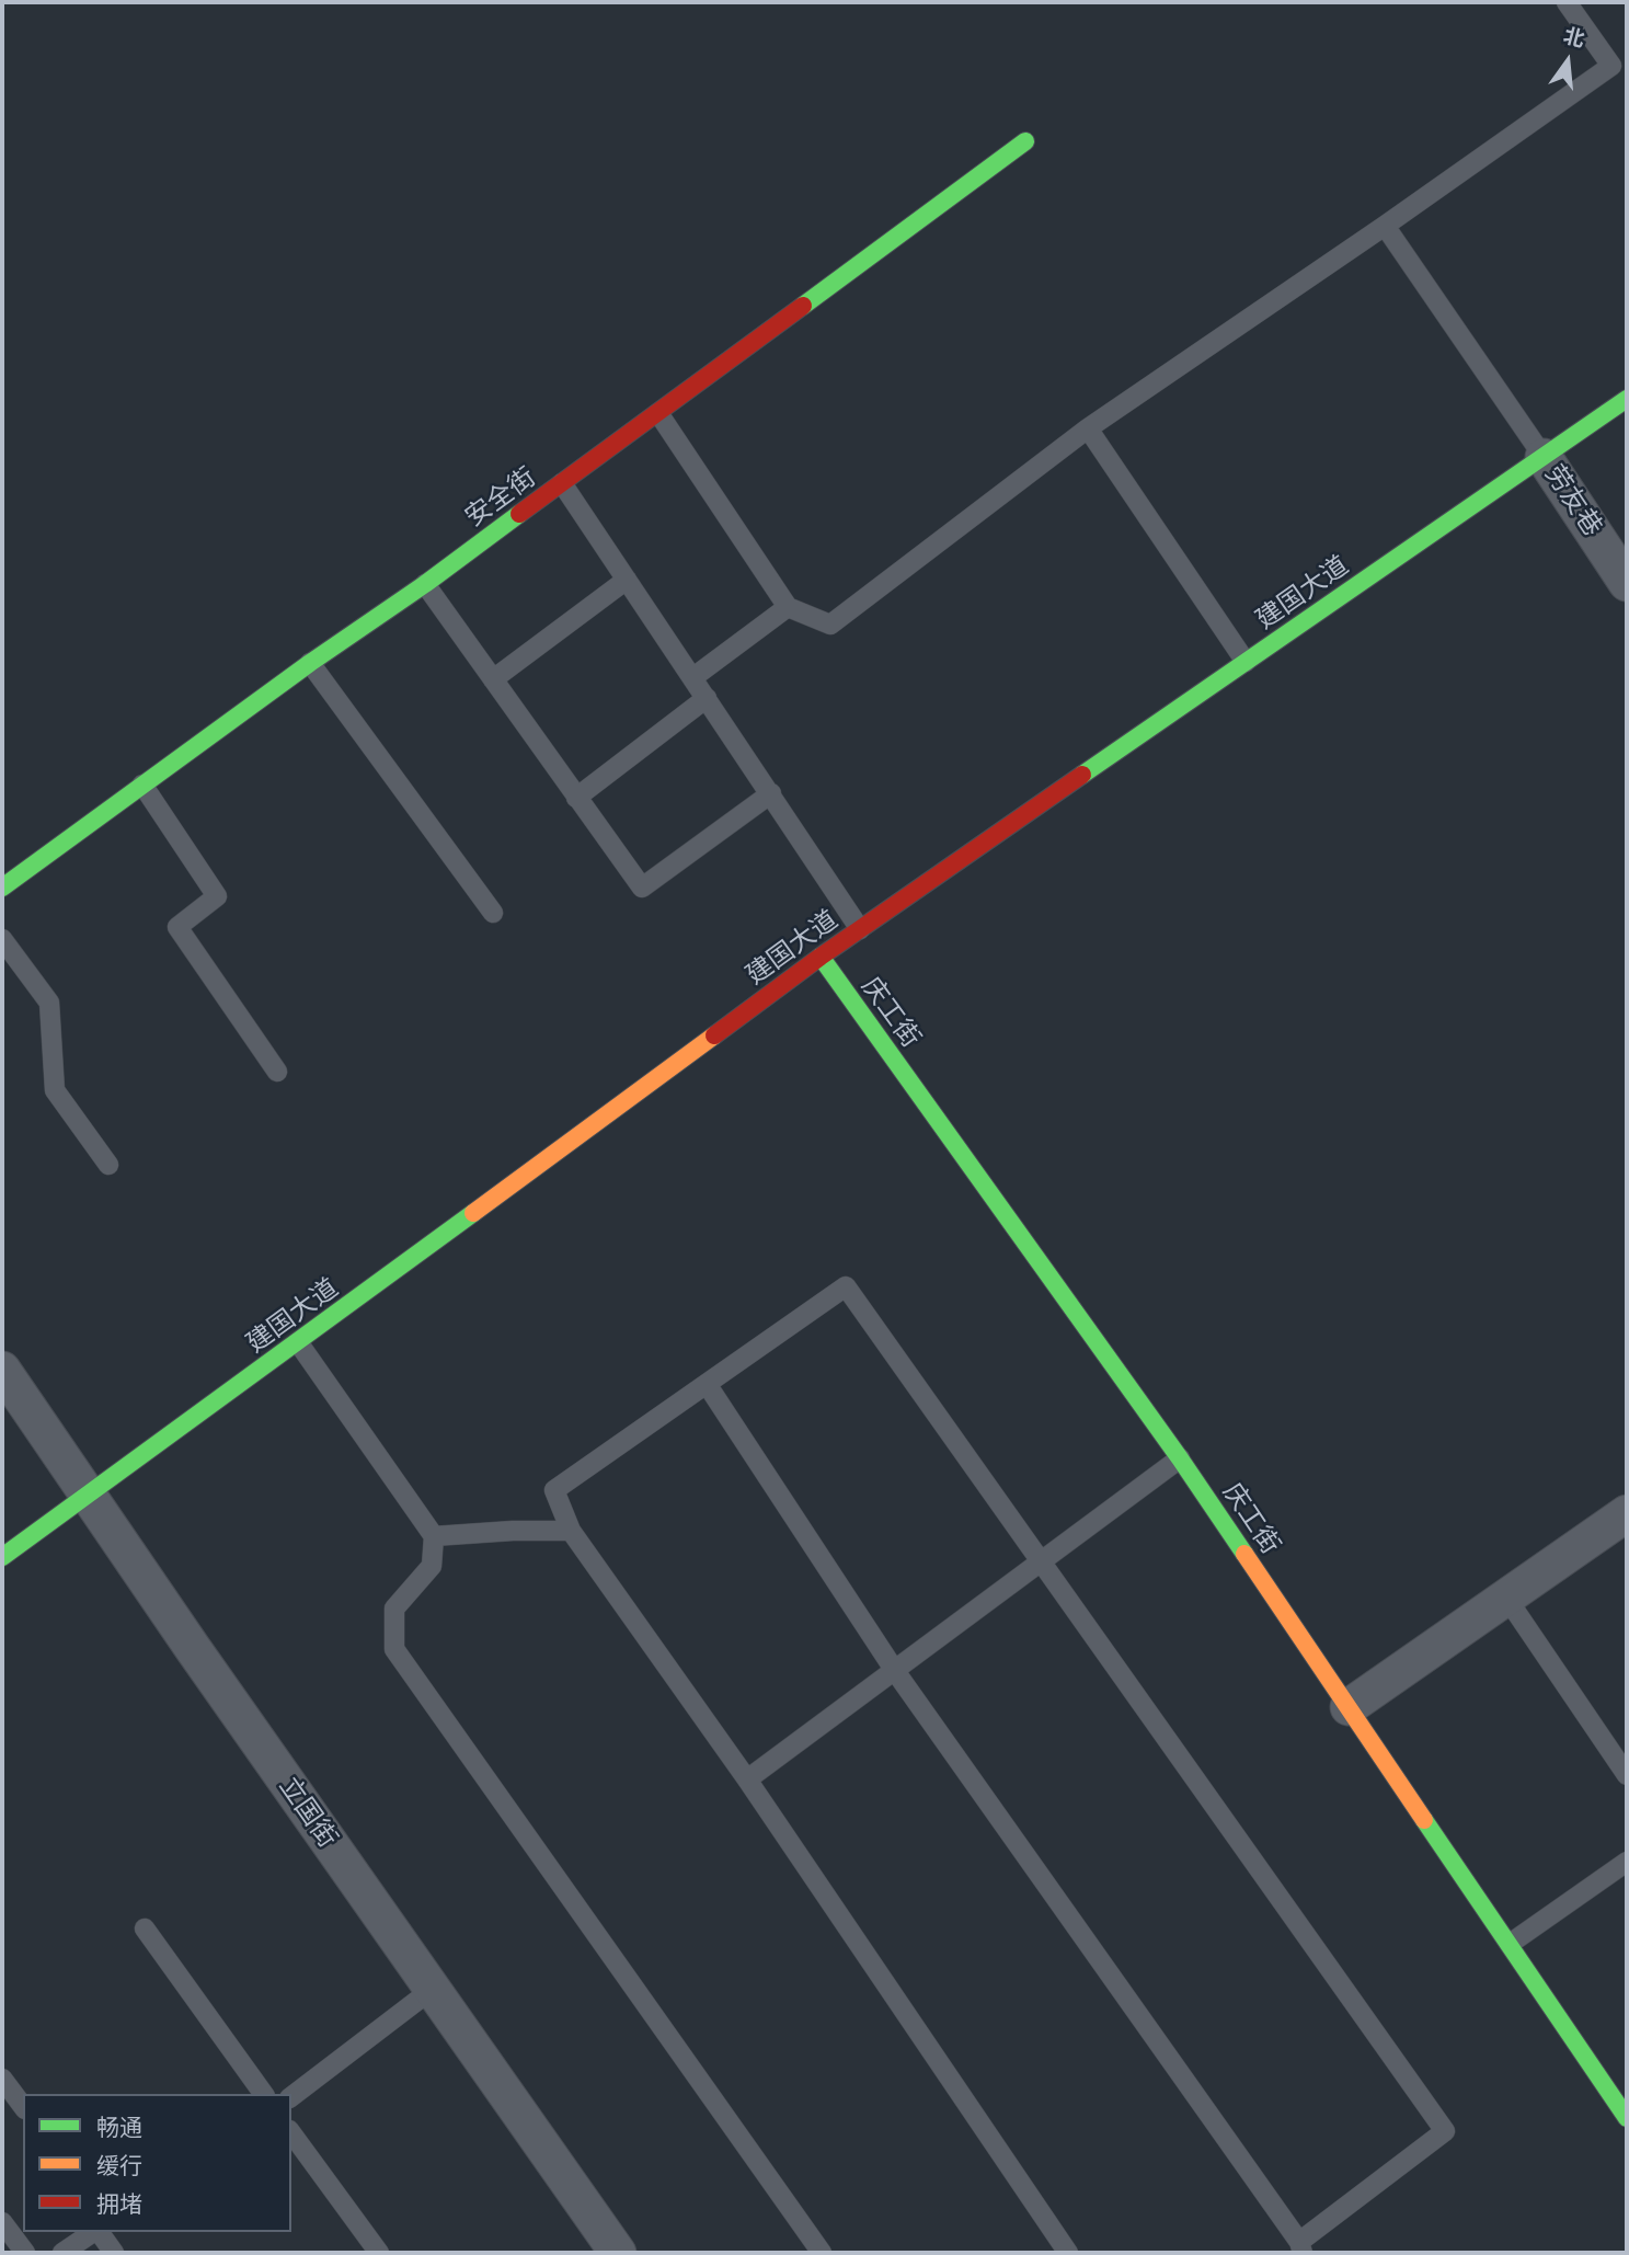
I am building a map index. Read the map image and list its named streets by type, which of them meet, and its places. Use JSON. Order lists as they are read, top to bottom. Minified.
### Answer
{"streets":{"street":["安全街","劳友巷","建国大道","庆工街","立国街"]},"crossings":[["劳友巷","建国大道"],["建国大道","庆工街"],["建国大道","立国街"]],"legend":["畅通","缓行","拥堵"],"north":"top"}
